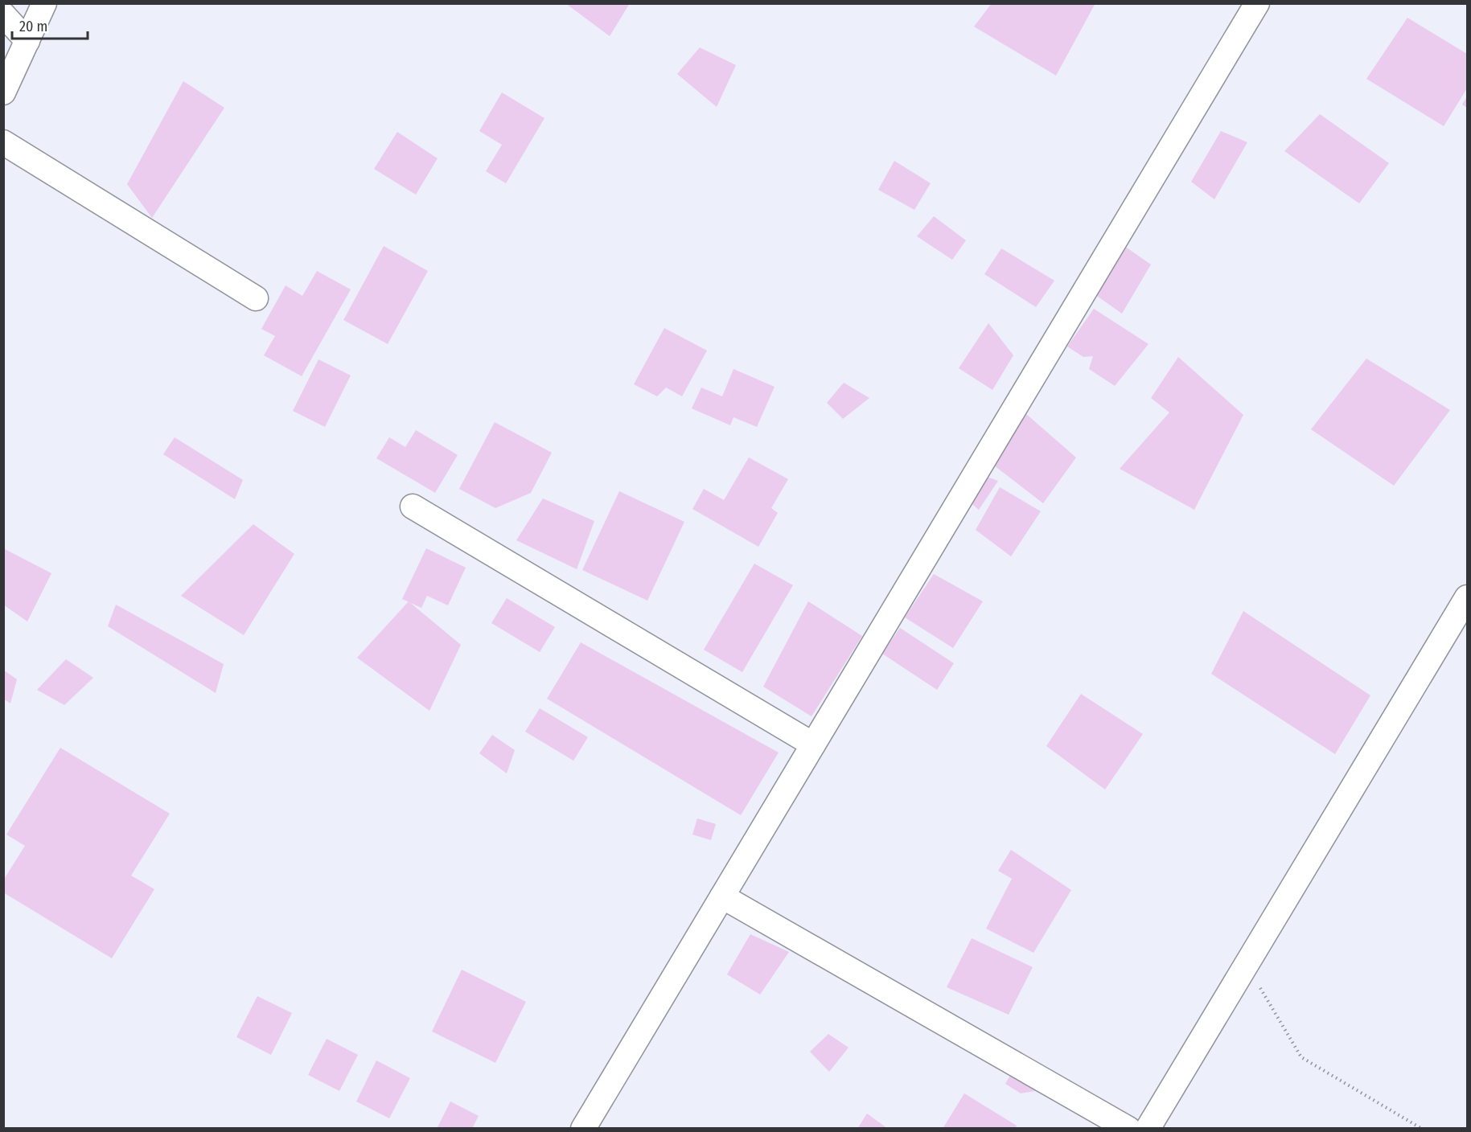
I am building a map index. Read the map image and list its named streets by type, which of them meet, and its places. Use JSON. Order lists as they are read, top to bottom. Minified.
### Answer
{"scale_bar":"20 m"}
